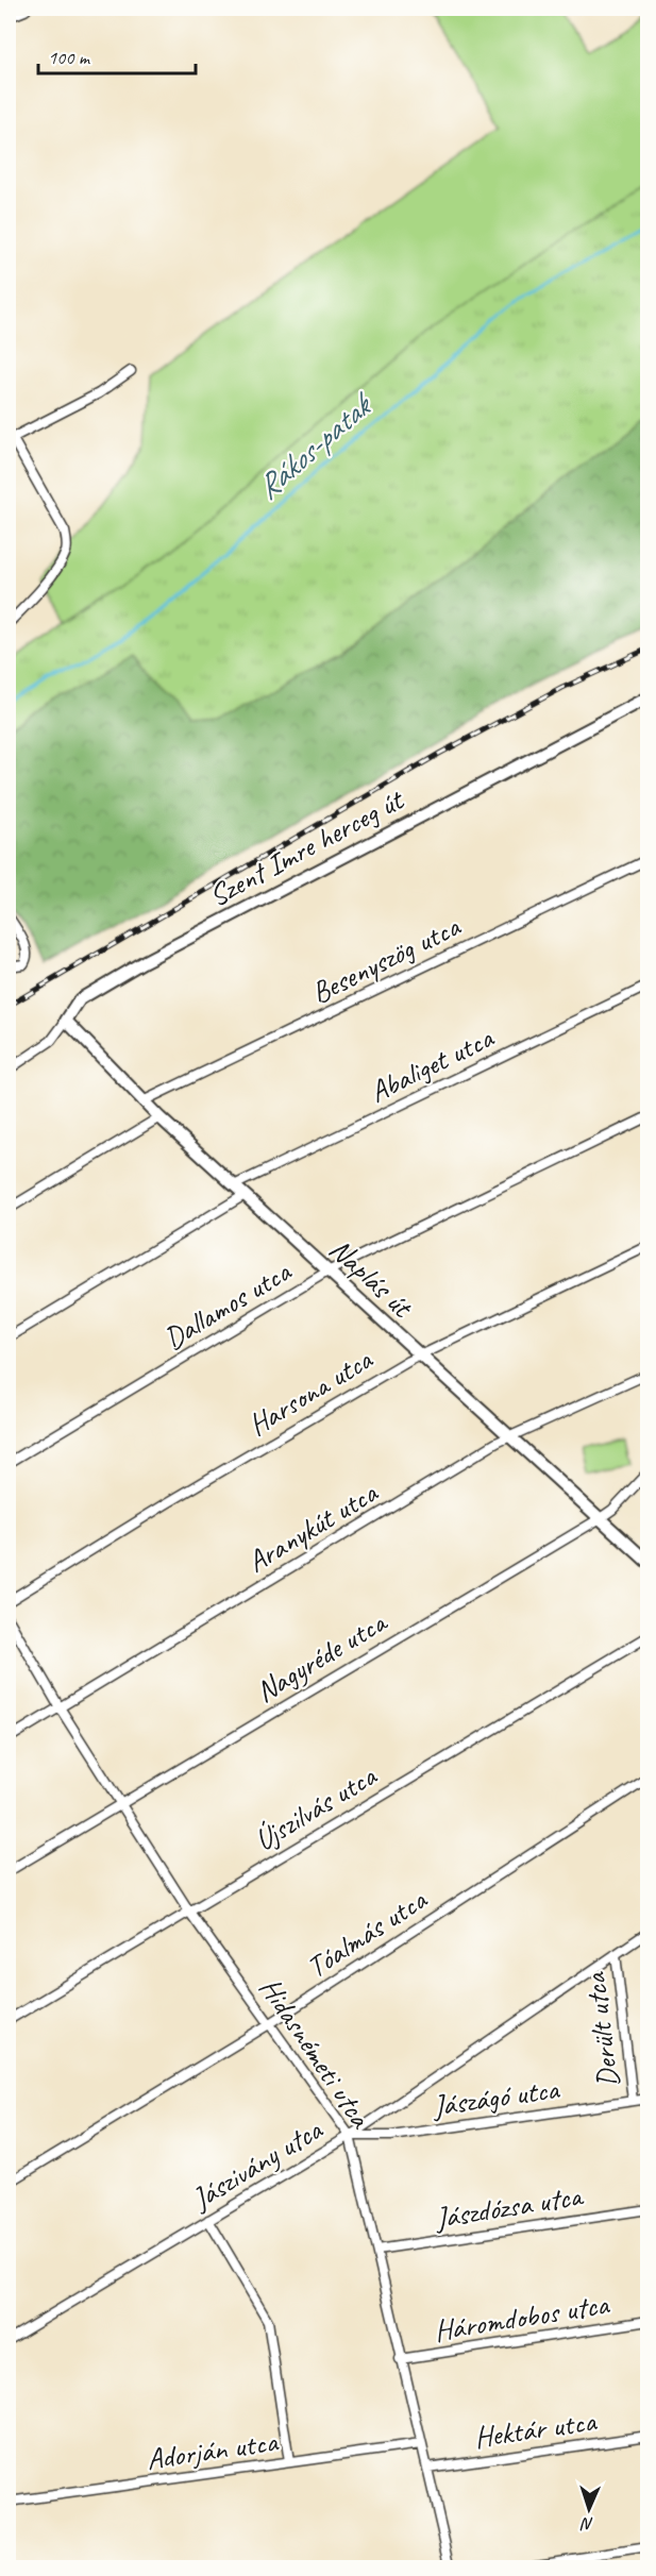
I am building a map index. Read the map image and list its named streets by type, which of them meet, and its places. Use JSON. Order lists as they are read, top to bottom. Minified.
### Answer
{"streets":{"street":["Szent Imre herceg út","Besenyszög utca","Abaliget utca","Naplás út","Dallamos utca","Harsona utca","Aranykút utca","Nagyréde utca","Újszilvás utca","Tóalmás utca","Derült utca","Hidasnémeti utca","Jászágó utca","Jászivány utca","Jászdózsa utca","Háromdobos utca","Hektár utca","Adorján utca"]},"crossings":[["Szent Imre herceg út","Naplás út"],["Besenyszög utca","Naplás út"],["Abaliget utca","Naplás út"],["Naplás út","Dallamos utca"],["Naplás út","Harsona utca"],["Naplás út","Aranykút utca"],["Naplás út","Nagyréde utca"],["Aranykút utca","Hidasnémeti utca"],["Nagyréde utca","Hidasnémeti utca"],["Újszilvás utca","Hidasnémeti utca"],["Tóalmás utca","Hidasnémeti utca"],["Derült utca","Jászágó utca"],["Derült utca","Jászivány utca"],["Hidasnémeti utca","Jászágó utca"],["Hidasnémeti utca","Jászivány utca"],["Hidasnémeti utca","Jászdózsa utca"],["Hidasnémeti utca","Háromdobos utca"],["Hidasnémeti utca","Hektár utca"],["Hidasnémeti utca","Adorján utca"],["Jászágó utca","Jászivány utca"]],"water":["Rákos-patak"],"scale_bar":"100 m","north":"bottom"}
